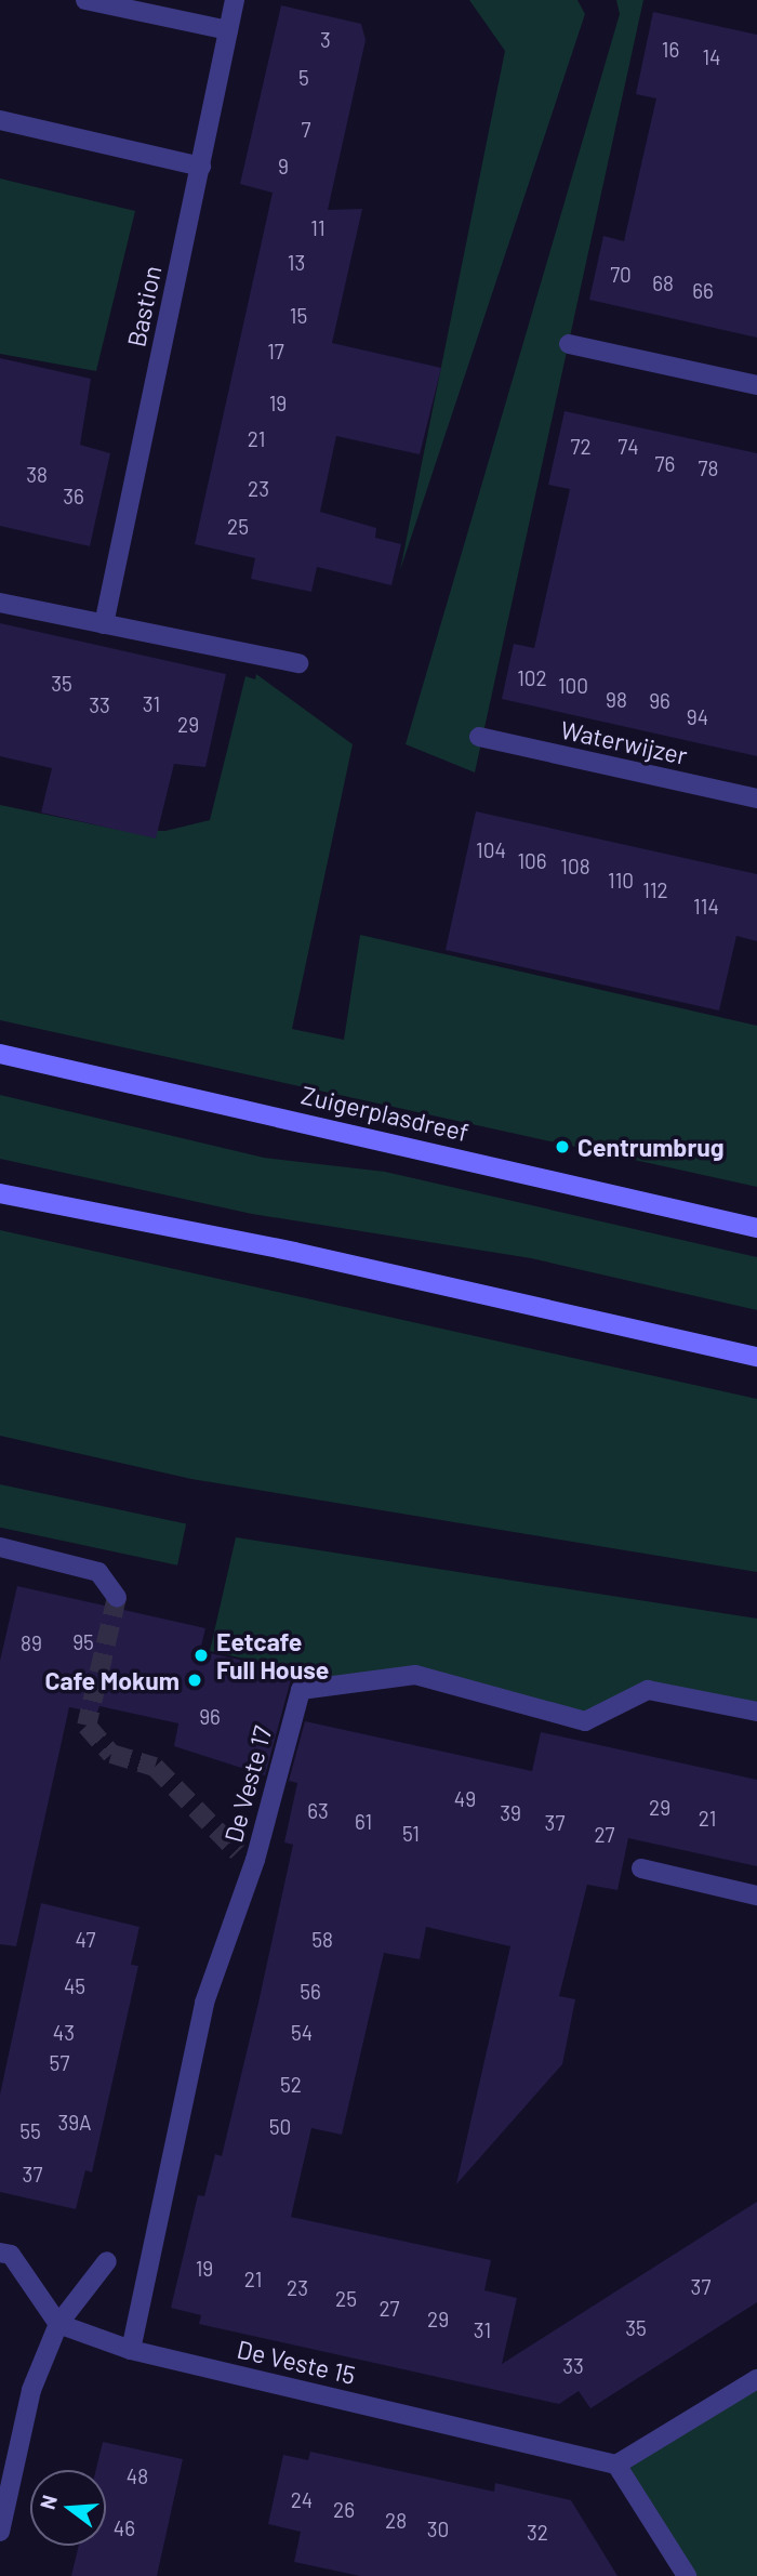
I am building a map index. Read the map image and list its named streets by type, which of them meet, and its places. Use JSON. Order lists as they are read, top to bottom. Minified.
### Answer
{"streets":{"main road":["Zuigerplasdreef"],"street":["Bastion","Waterwijzer","De Veste 17","De Veste 15"]},"crossings":[["De Veste 17","De Veste 15"]],"places":["Centrumbrug","Eetcafe Full House","Cafe Mokum"],"house_numbers":["3","16","14","5","7","9","11","13","70","68","66","15","17","19","21","72","74","76","78","38","23","36","25","102","35","100","98","96","31","33","94","29","104","106","108","110","112","114","95","89","96","49","29","63","39","21","61","37","51","27","47","58","45","56","43","54","57","52","39A","50","55","37","19","21","37","23","25","27","29","35","31","33","48","24","26","28","46","30","32"],"north":"left"}
